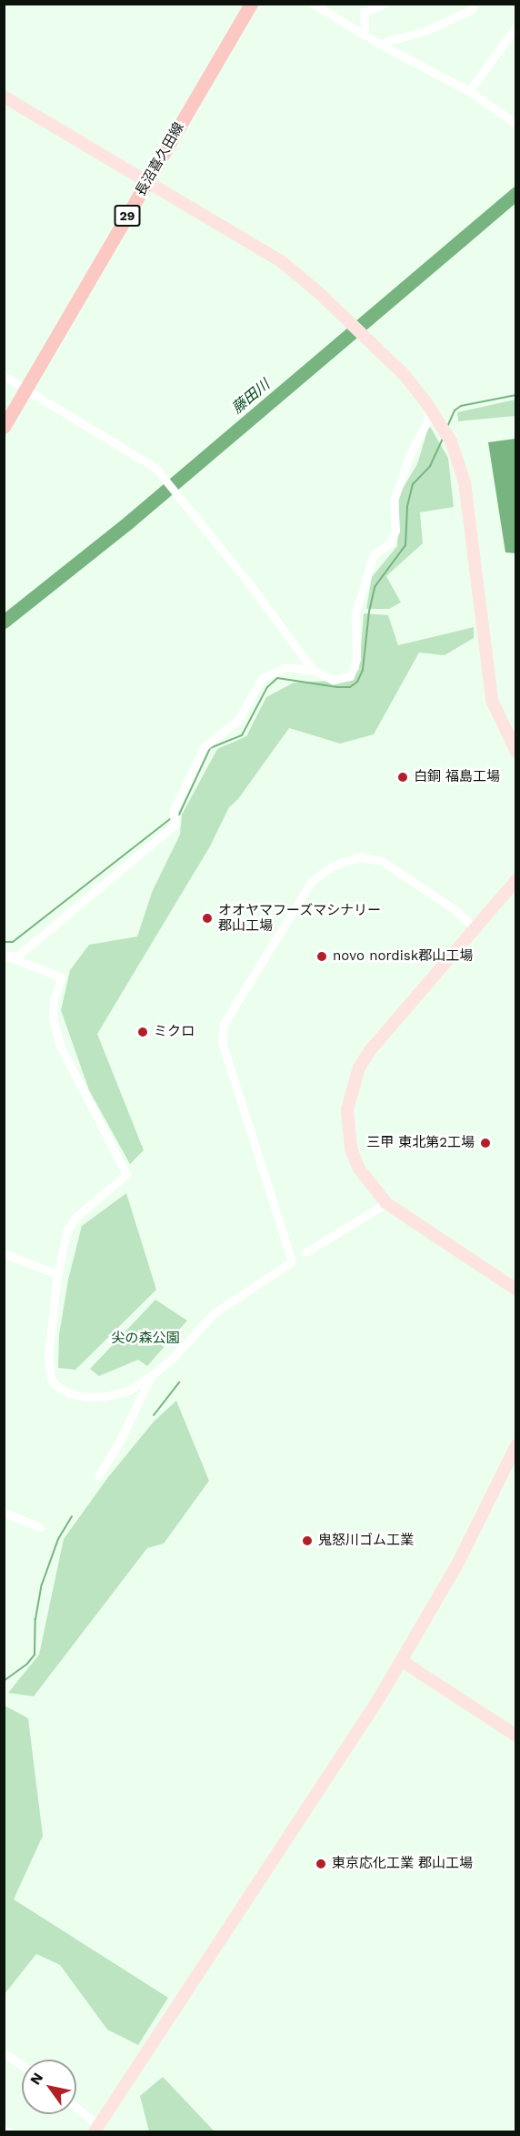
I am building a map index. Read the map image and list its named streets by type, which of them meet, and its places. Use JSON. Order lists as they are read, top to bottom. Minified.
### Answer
{"streets":{"main road":["長沼喜久田線","29"]},"water":["藤田川"],"parks":["尖の森公園"],"places":["白銅 福島工場","オオヤマフーズマシナリー 郡山工場","novo nordisk郡山工場","ミクロ","三甲 東北第2工場","鬼怒川ゴム工業","東京応化工業 郡山工場"],"north":"top left"}
